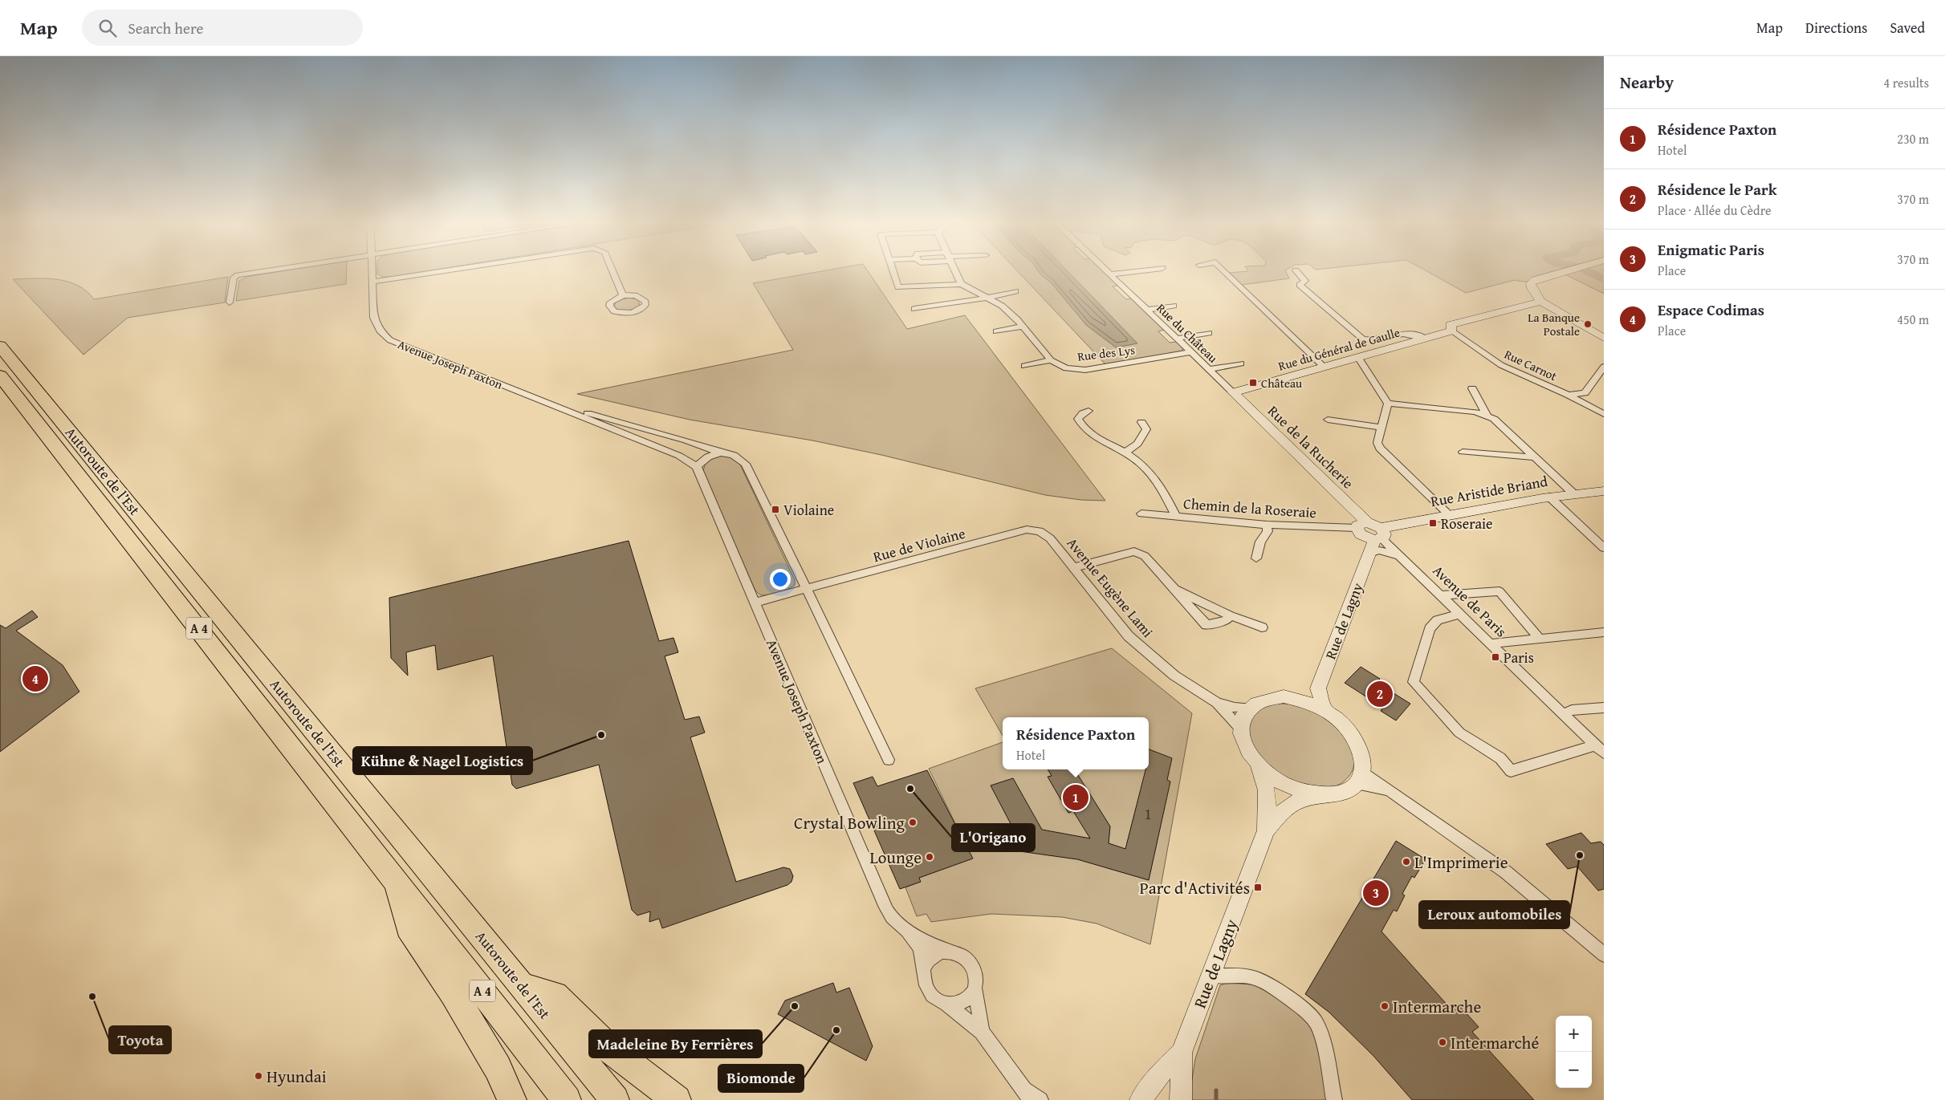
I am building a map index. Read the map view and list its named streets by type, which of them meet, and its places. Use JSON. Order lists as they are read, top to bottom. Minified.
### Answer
{"streets":{"highway":["Autoroute de l’Est","A 4"],"main road":["Rue du Général de Gaulle","Rue de la Rucherie","Rue Aristide Briand","Rue de Lagny"],"street":["Rue du Château","Rue des Lys","Avenue Joseph Paxton","Rue Carnot","Chemin de la Roseraie","Rue de Violaine","Avenue Eugène Lami","Avenue de Paris"]},"crossings":[["Rue du Château","Rue du Général de Gaulle"],["Rue du Château","Rue des Lys"],["Rue du Château","Rue de la Rucherie"],["Rue du Général de Gaulle","Rue Carnot"],["Rue du Général de Gaulle","Rue de la Rucherie"],["Avenue Joseph Paxton","Rue de Violaine"],["Rue de la Rucherie","Chemin de la Roseraie"],["Rue Aristide Briand","Avenue de Paris"],["Rue Aristide Briand","Rue de Lagny"],["Rue de Violaine","Avenue Eugène Lami"],["Avenue de Paris","Rue de Lagny"]],"places":{"other":["La Banque Postale","Kühne & Nagel Logistics","L'Origano","Crystal Bowling","Leroux automobiles","Lounge","L'Imprimerie","Toyota","Madeleine By Ferrières","Intermarche","Biomonde","Intermarché","Hyundai"],"transit":["Château","Violaine","Roseraie","Paris","Parc d'Activités"]},"house_numbers":["1"],"page":{"header":"Map","search":"Search here","nav":["Map","Directions","Saved"],"heading":["Nearby","4 results"],"list":[{"mark":"1","name":"Résidence Paxton","note":"Hotel","value":"230 m"},{"mark":"2","name":"Résidence le Park","note":"Place · Allée du Cèdre","value":"370 m"},{"mark":"3","name":"Enigmatic Paris","note":"Place","value":"370 m"},{"mark":"4","name":"Espace Codimas","note":"Place","value":"450 m"}],"pins":["4","2","1","3"],"popup":["Résidence Paxton","Hotel"],"map_buttons":["+","−"]}}
